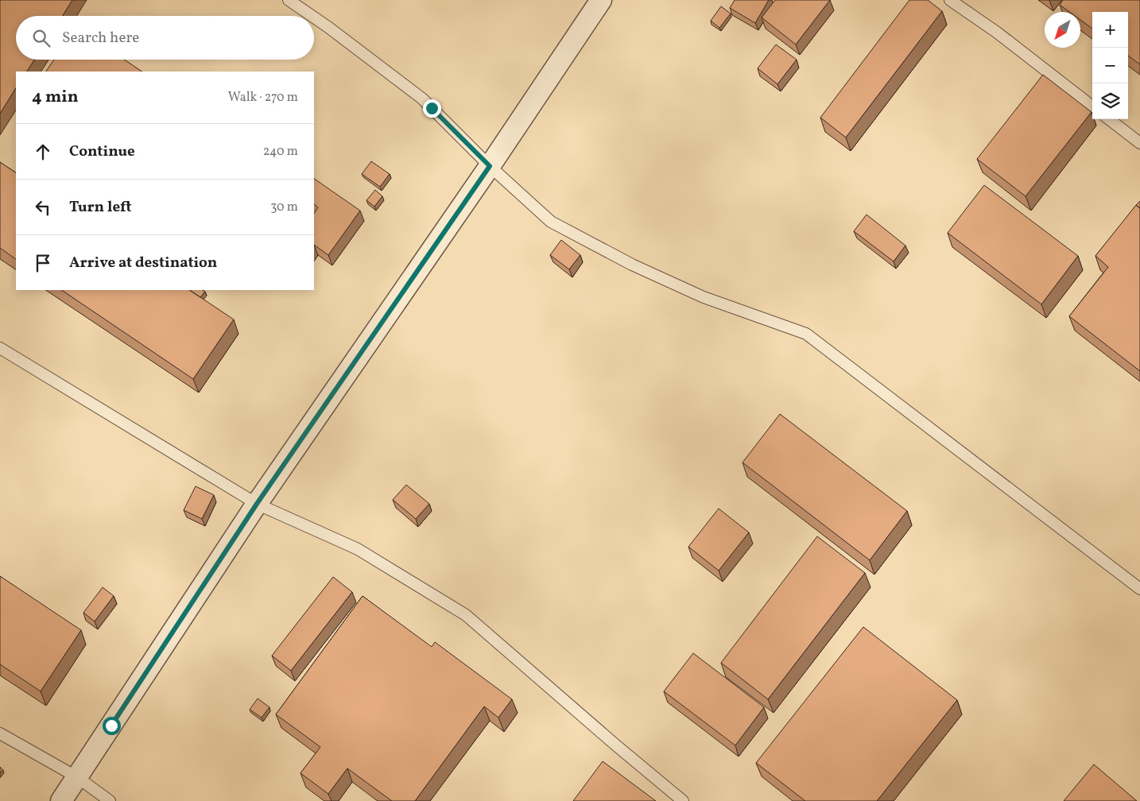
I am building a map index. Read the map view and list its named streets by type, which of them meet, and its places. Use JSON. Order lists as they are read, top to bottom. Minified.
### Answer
{"north":"bottom left","page":{"map_buttons":["+","−"],"search":"Search here","heading":["4 min","Walk · 270 m"],"list":[["Continue","240 m"],["Turn left","30 m"],"Arrive at destination"]}}
